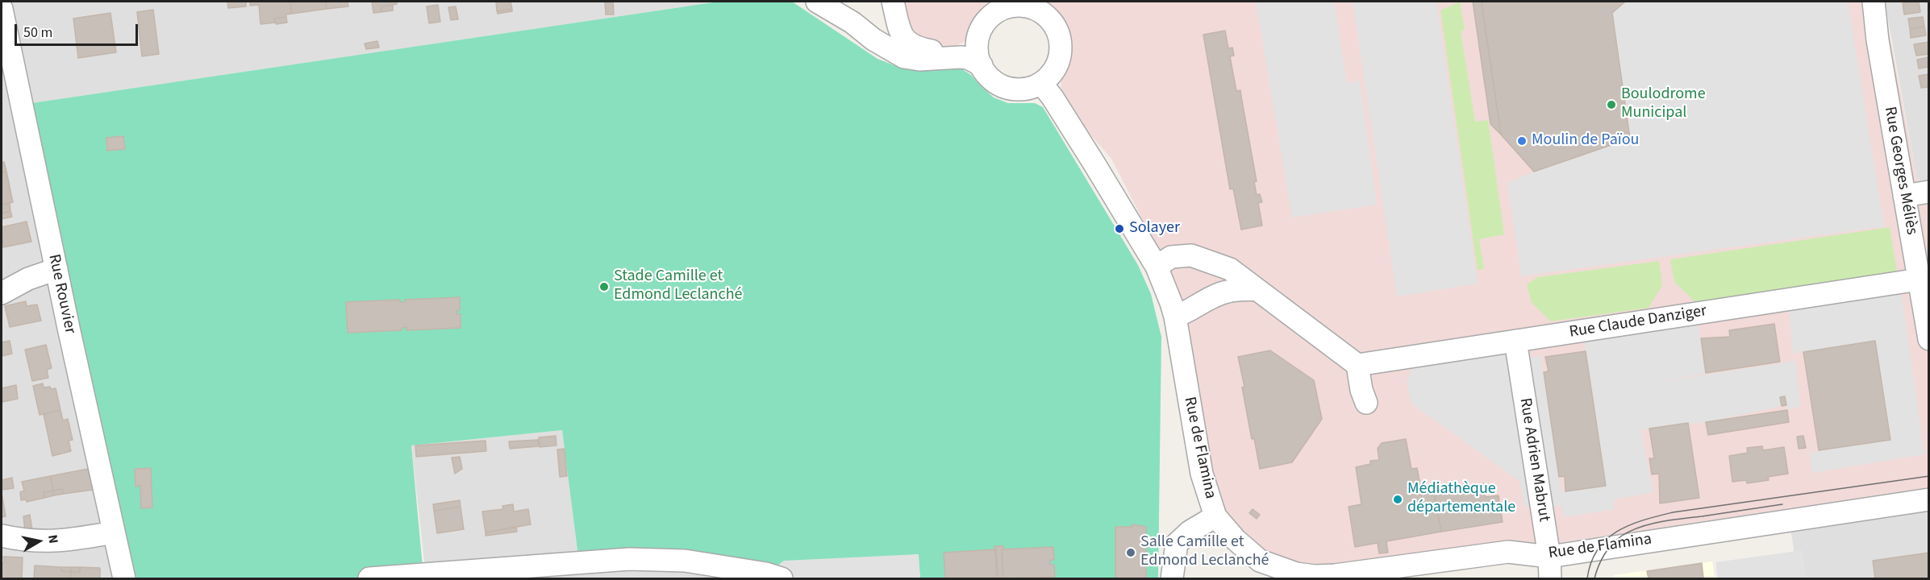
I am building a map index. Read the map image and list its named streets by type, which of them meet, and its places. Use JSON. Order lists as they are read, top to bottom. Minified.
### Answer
{"streets":{"street":["Rue Georges Méliès","Rue Rouvier","Rue Claude Danziger","Rue de Flamina","Rue Adrien Mabrut"]},"crossings":[["Rue Georges Méliès","Rue Claude Danziger"],["Rue Claude Danziger","Rue Adrien Mabrut"],["Rue de Flamina","Rue Adrien Mabrut"]],"places":["Boulodrome Municipal","Moulin de Païou","Solayer","Stade Camille et Edmond Leclanché","Médiathèque départementale","Salle Camille et Edmond Leclanché"],"scale_bar":"50 m","north":"right"}
